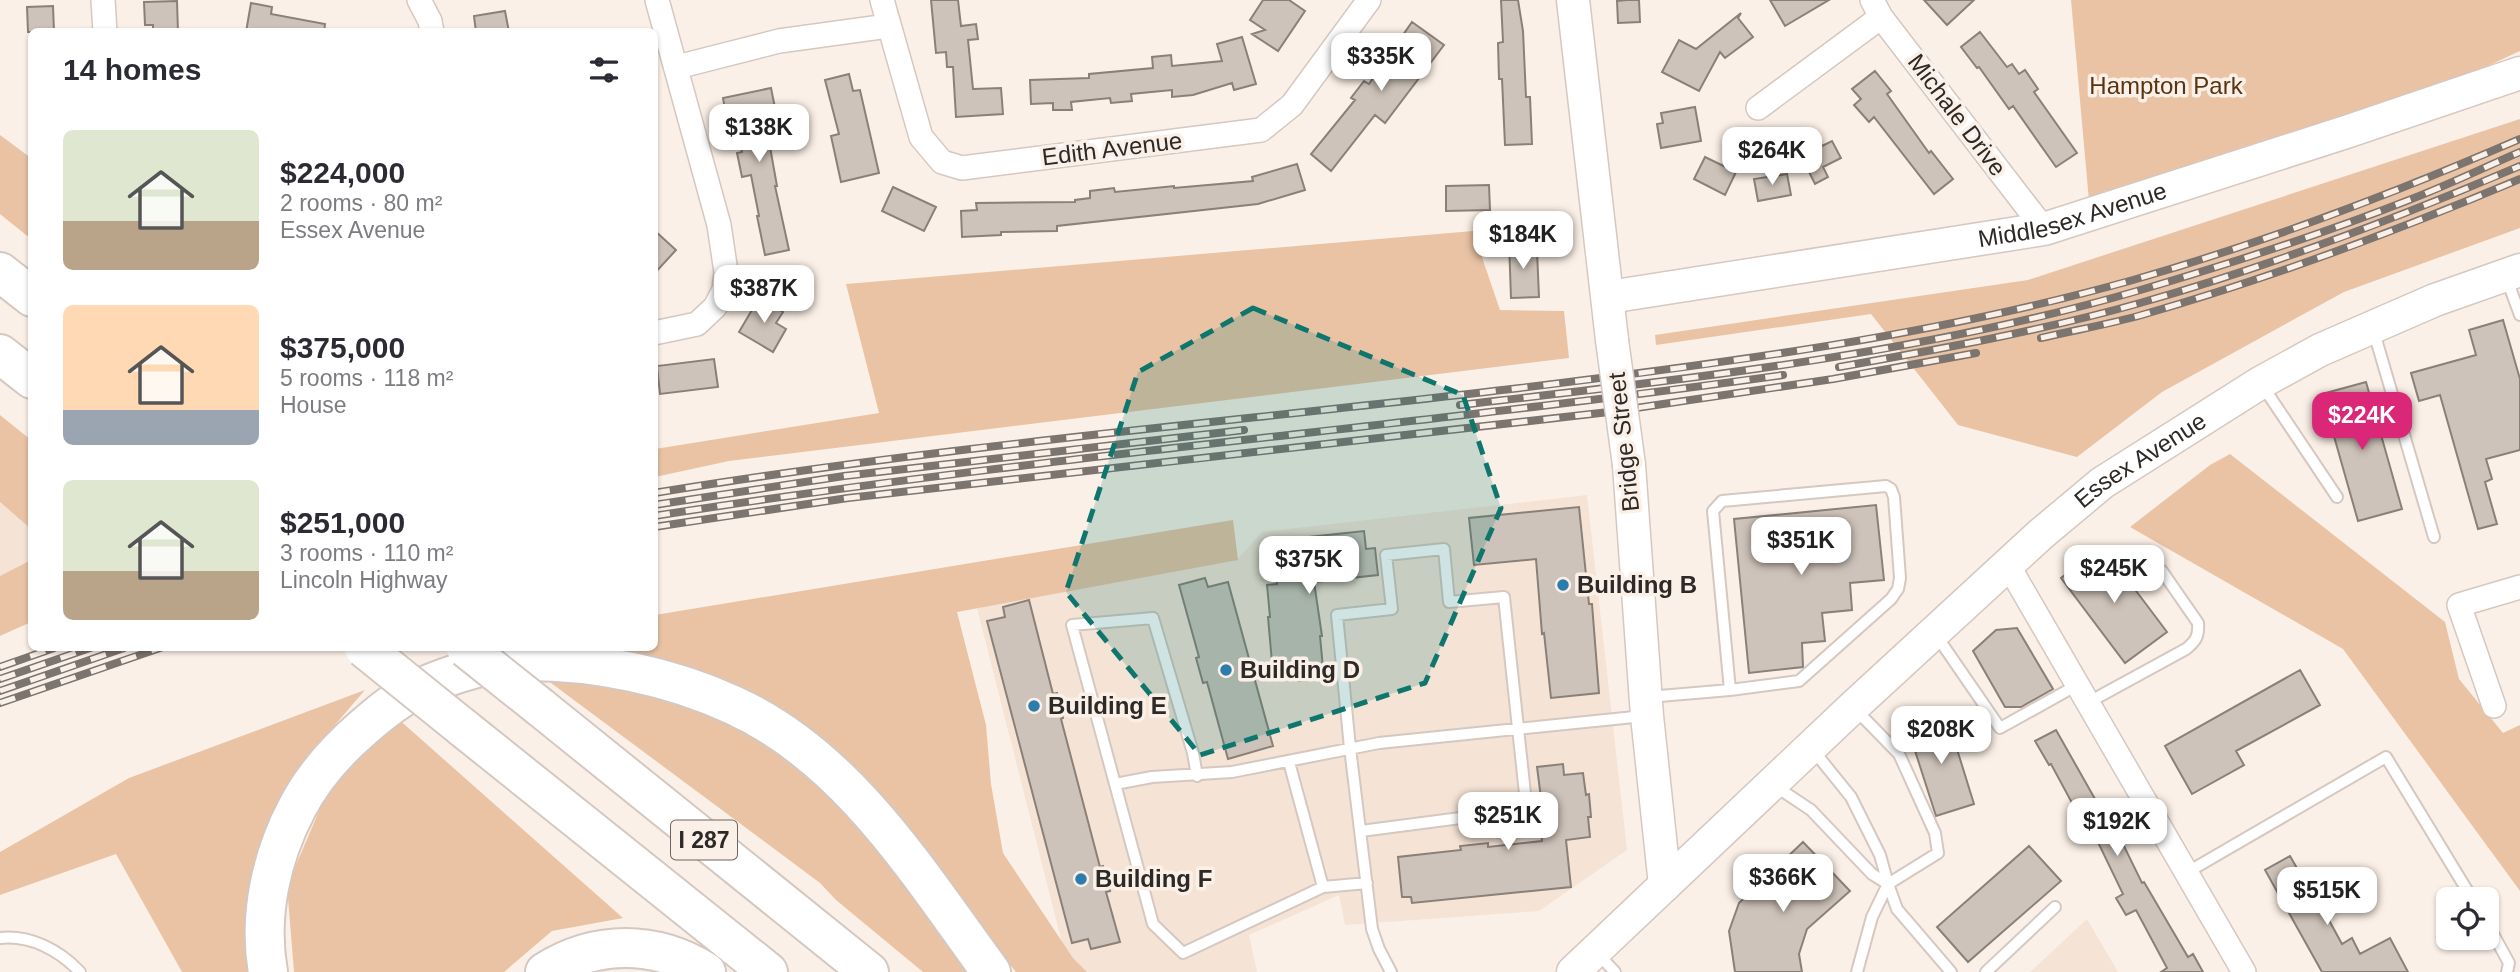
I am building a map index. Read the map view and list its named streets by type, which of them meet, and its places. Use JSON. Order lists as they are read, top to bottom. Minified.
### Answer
{"streets":{"highway":["I 287"],"street":["Michale Drive","Edith Avenue","Middlesex Avenue","Bridge Street","Essex Avenue"]},"crossings":[["Michale Drive","Middlesex Avenue"],["Middlesex Avenue","Bridge Street"],["Bridge Street","Essex Avenue"]],"parks":["Hampton Park"],"places":["Building B","Building D","Building E","Building F"],"page":{"heading":"14 homes","price":["$335K","$138K","$264K","$184K","$387K","$224K","$351K","$375K","$245K","$208K","$251K","$192K","$366K","$515K"],"list":[{"name":"$224,000","note":"2 rooms · 80 m² · Essex Avenue"},{"name":"$375,000","note":"5 rooms · 118 m² · House"},{"name":"$251,000","note":"3 rooms · 110 m² · Lincoln Highway"}]}}
